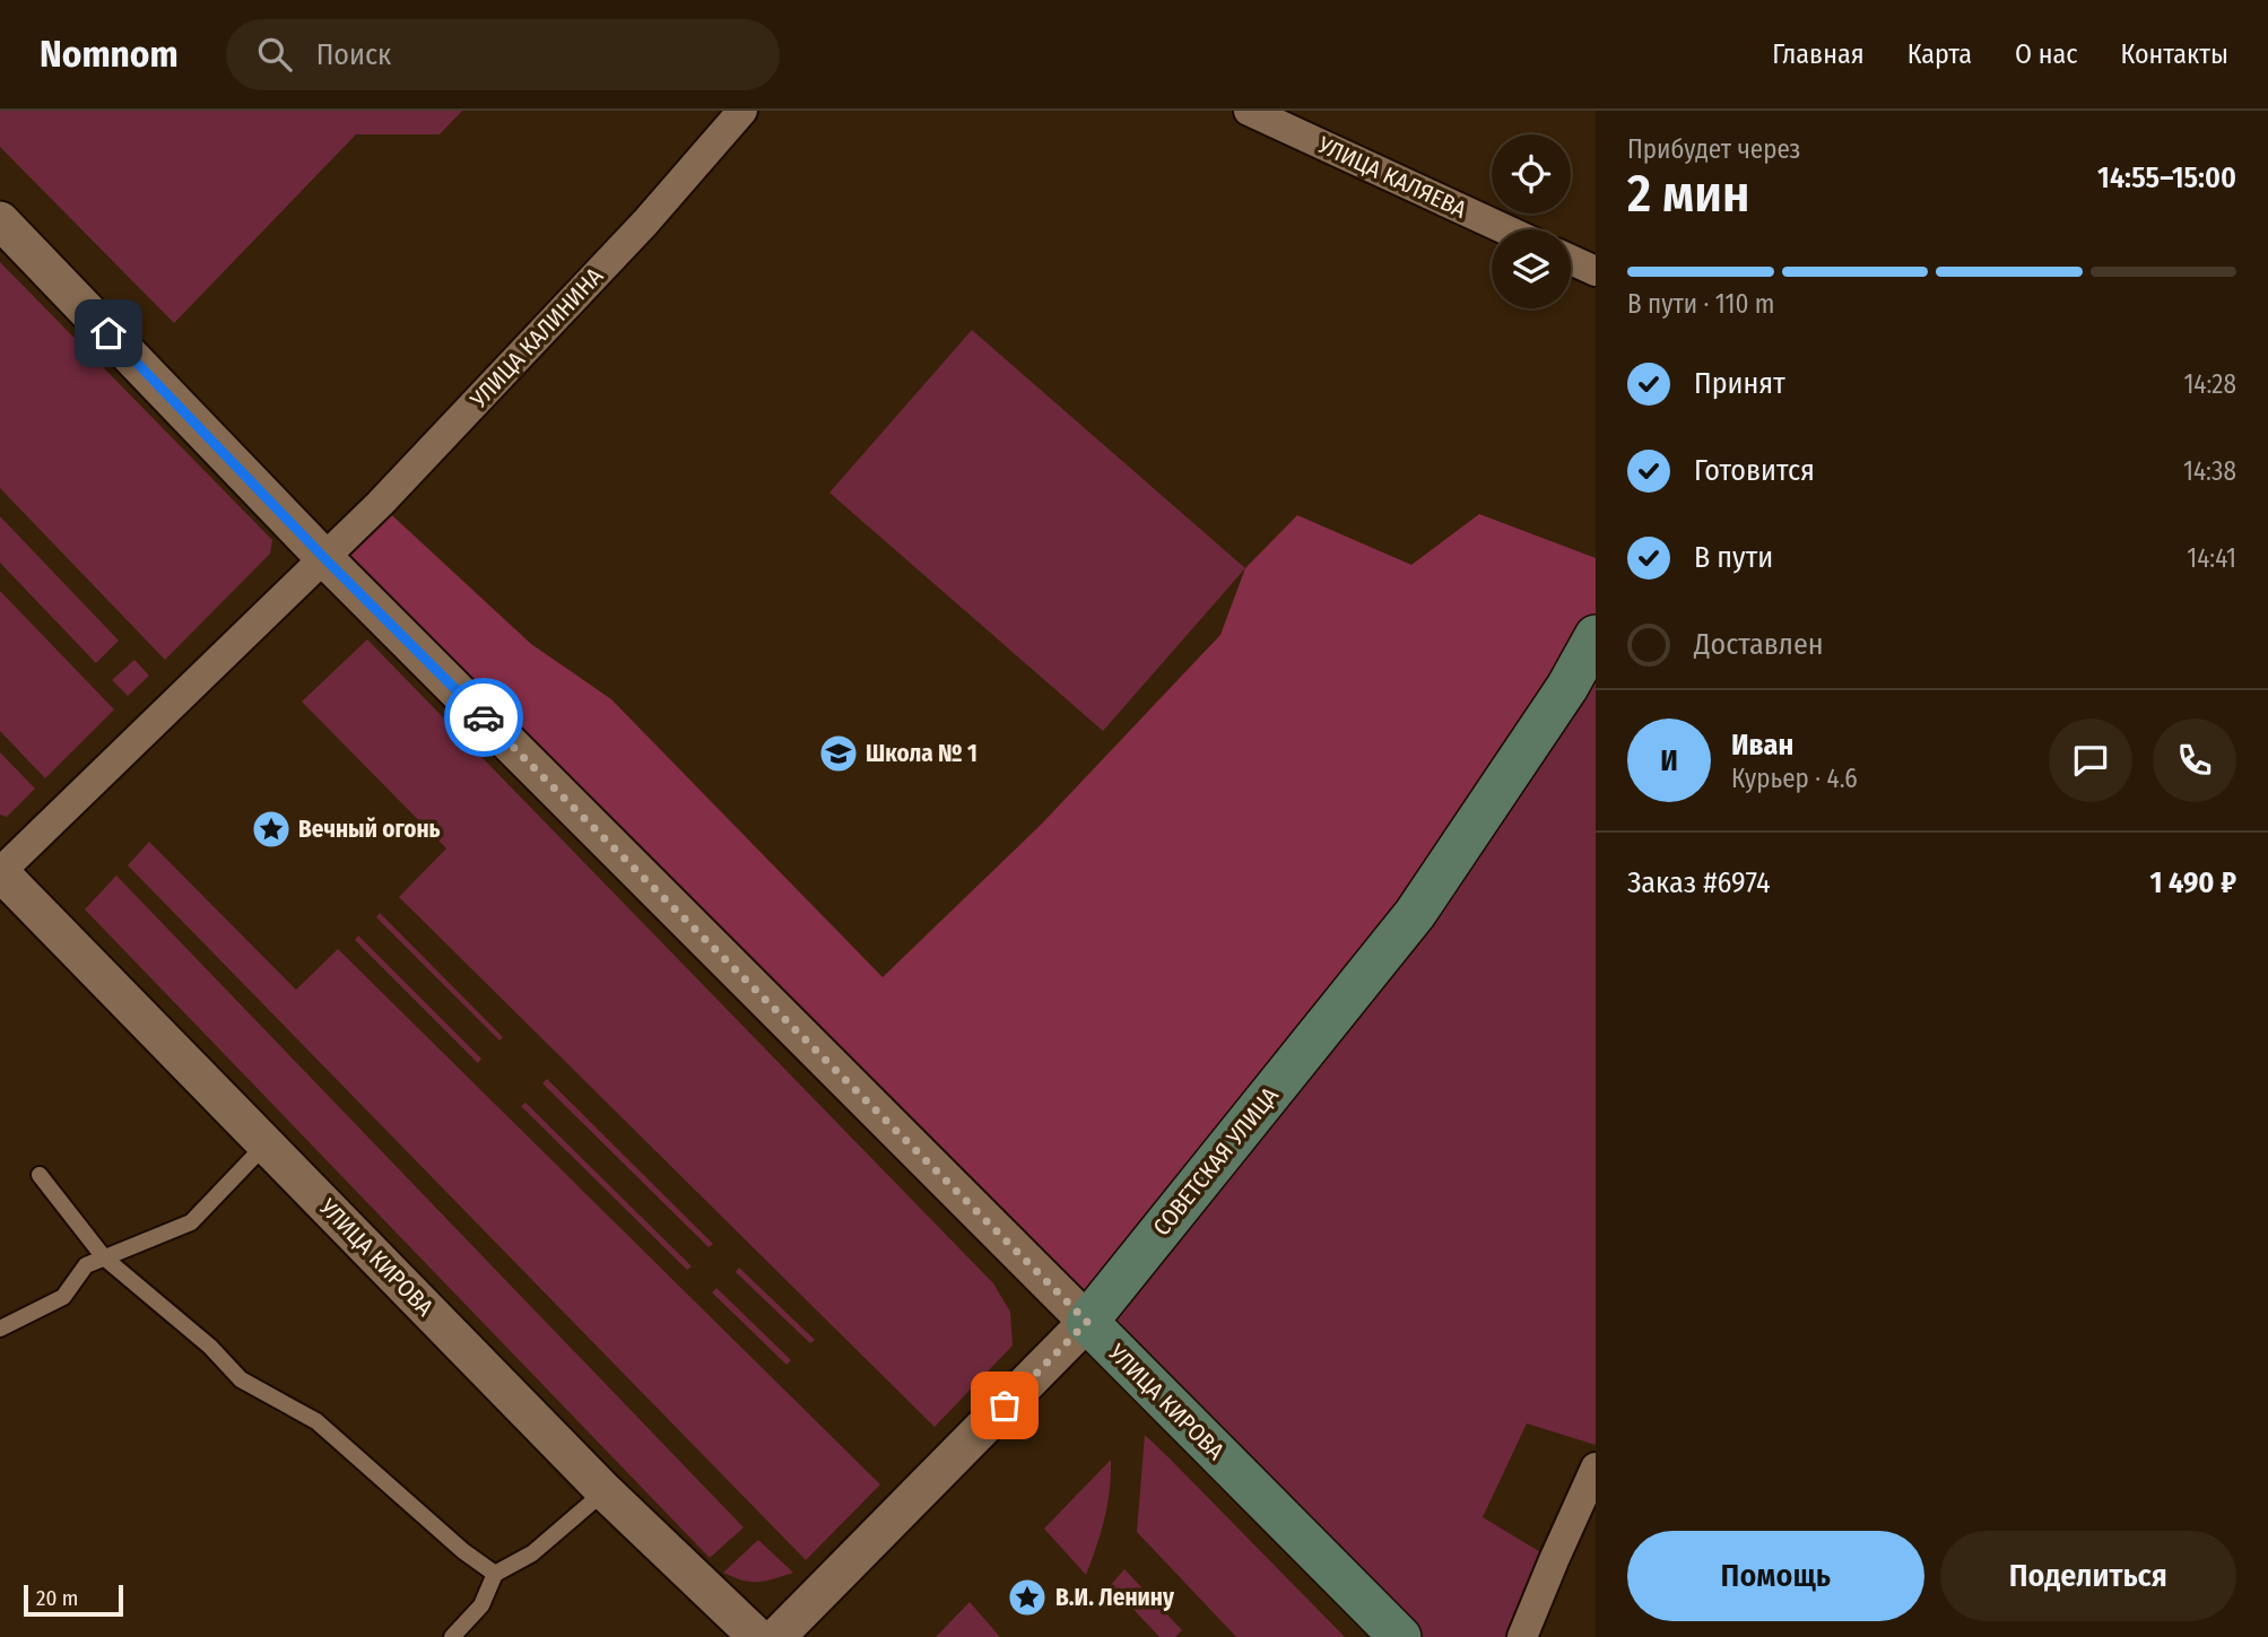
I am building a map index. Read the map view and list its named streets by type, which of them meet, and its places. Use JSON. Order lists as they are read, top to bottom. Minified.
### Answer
{"streets":{"main road":["СОВЕТСКАЯ УЛИЦА","УЛИЦА КИРОВА"],"street":["УЛИЦА КАЛЯЕВА","УЛИЦА КАЛИНИНА"]},"crossings":[["УЛИЦА КАЛИНИНА","УЛИЦА КИРОВА"],["СОВЕТСКАЯ УЛИЦА","УЛИЦА КИРОВА"]],"places":{"school or university":["Школа № 1"],"place":["Вечный огонь","В.И. Ленину"]},"scale_bar":"20 m","page":{"header":"Nomnom","search":"Поиск","nav":["Главная","Карта","О нас","Контакты"],"heading":["2 мин","Прибудет через","14:55–15:00"],"panel":["Иван","Курьер · 4.6","Заказ #6974","1 490 ₽"],"bar":"В пути · 110 m","list":[["Принят","14:28"],["Готовится","14:38"],["В пути","14:41"],"Доставлен"],"round":"И","buttons":["Помощь","Поделиться"],"scale":"20 m"}}
